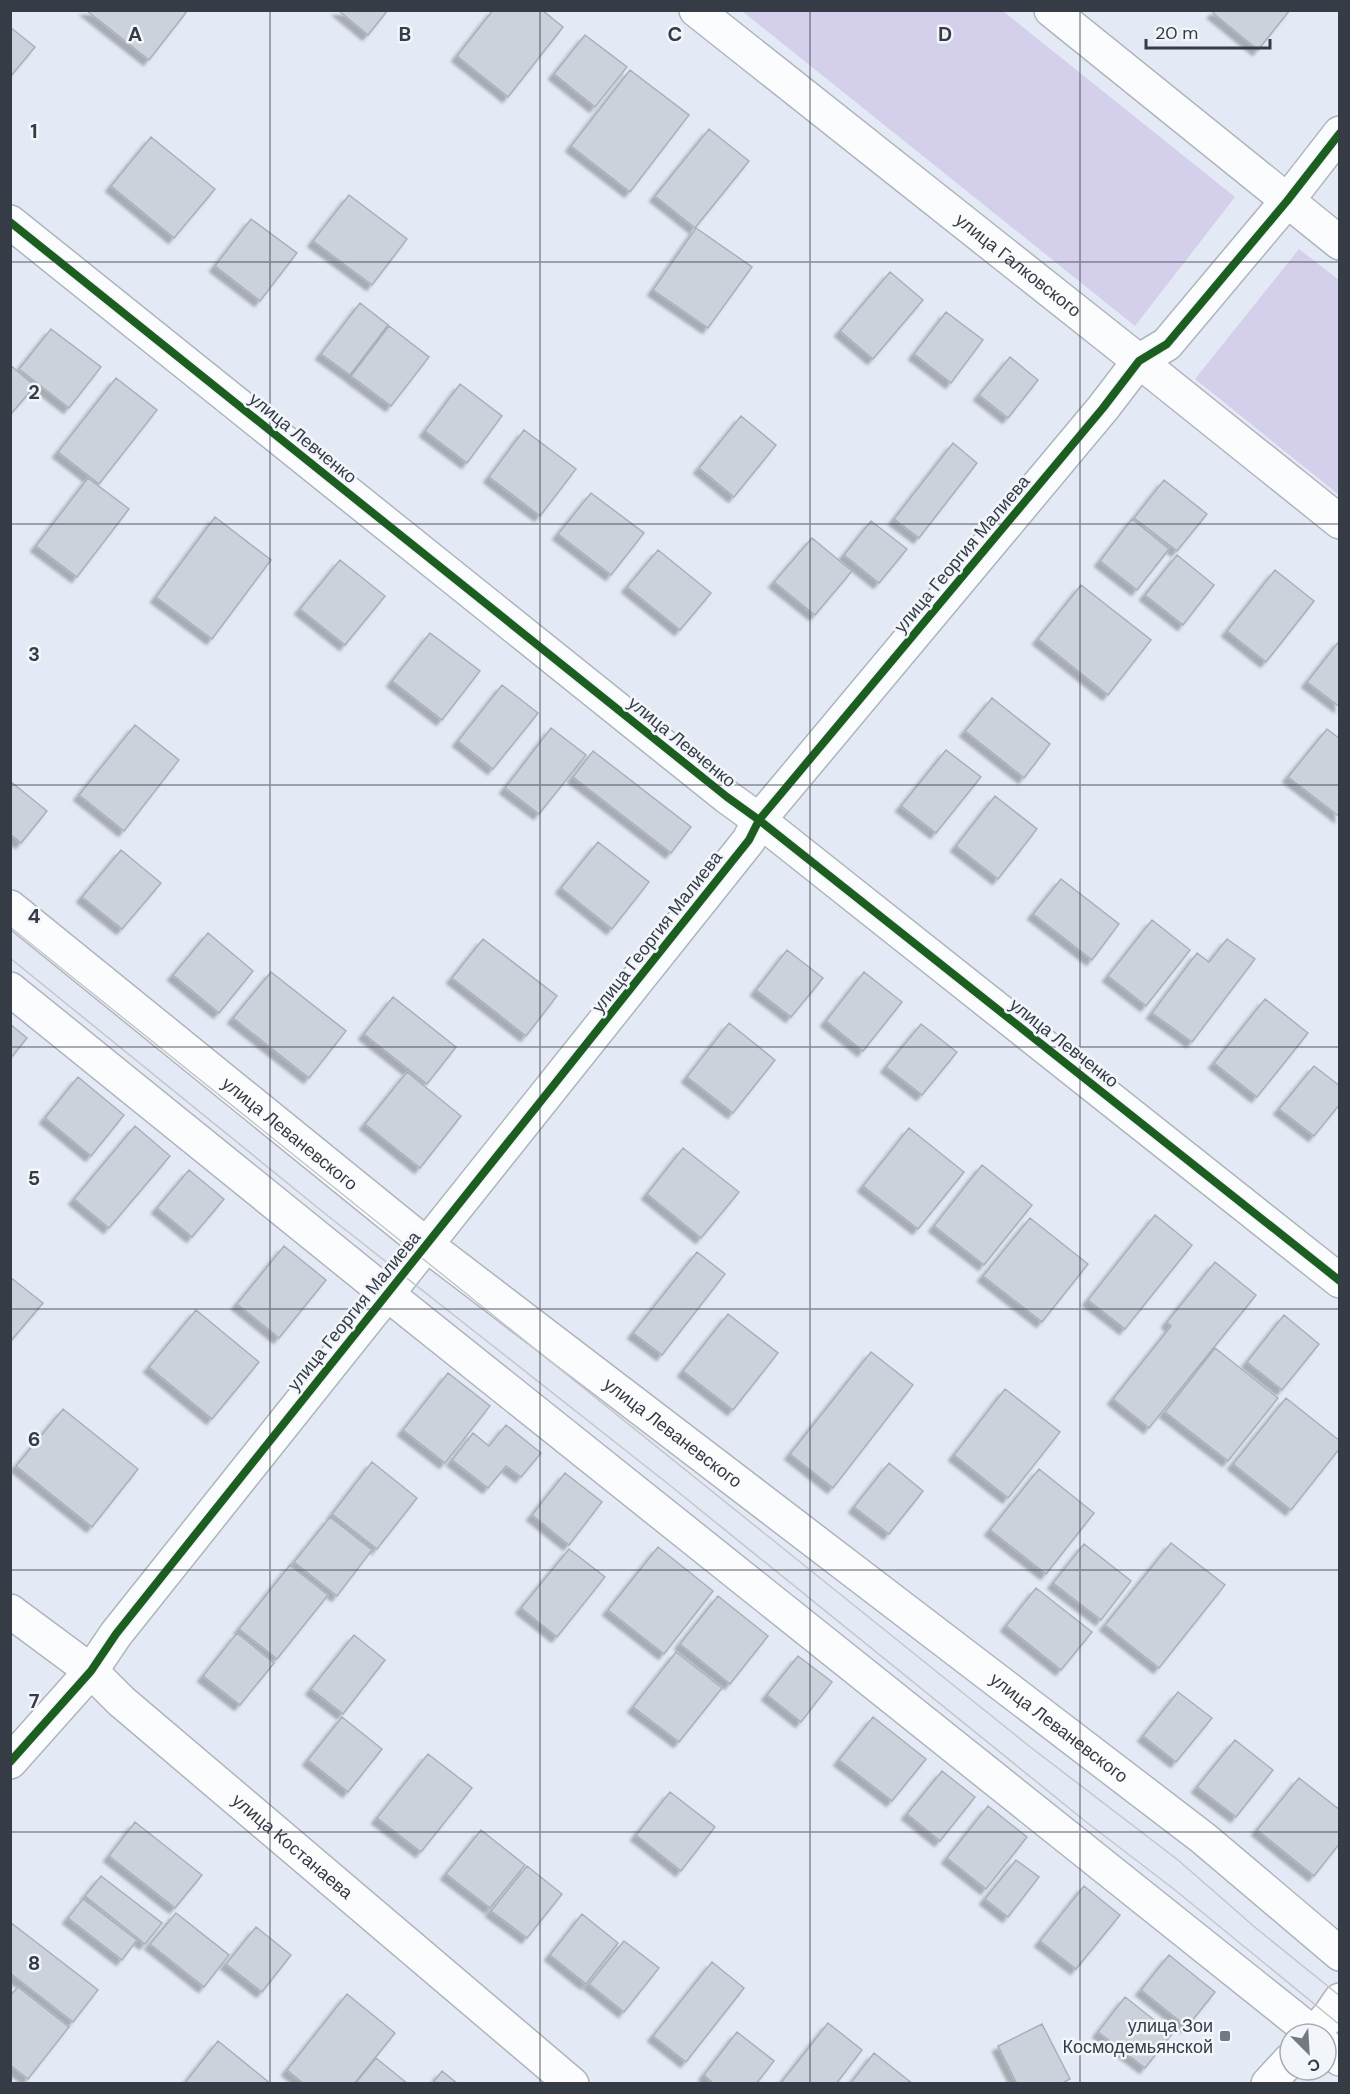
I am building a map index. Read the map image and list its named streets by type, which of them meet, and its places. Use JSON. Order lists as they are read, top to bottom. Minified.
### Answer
{"streets":{"street":["улица Галковского","улица Левченко","улица Георгия Малиева","улица Леваневского","улица Костанаева"]},"crossings":[["улица Галковского","улица Георгия Малиева"],["улица Левченко","улица Георгия Малиева"],["улица Георгия Малиева","улица Леваневского"],["улица Георгия Малиева","улица Костанаева"]],"places":{"transit":["улица Зои Космодемьянской"]},"scale_bar":"20 m","north":"bottom right","grid":{"columns":["A","B","C","D"],"rows":["1","2","3","4","5","6","7","8"]}}
